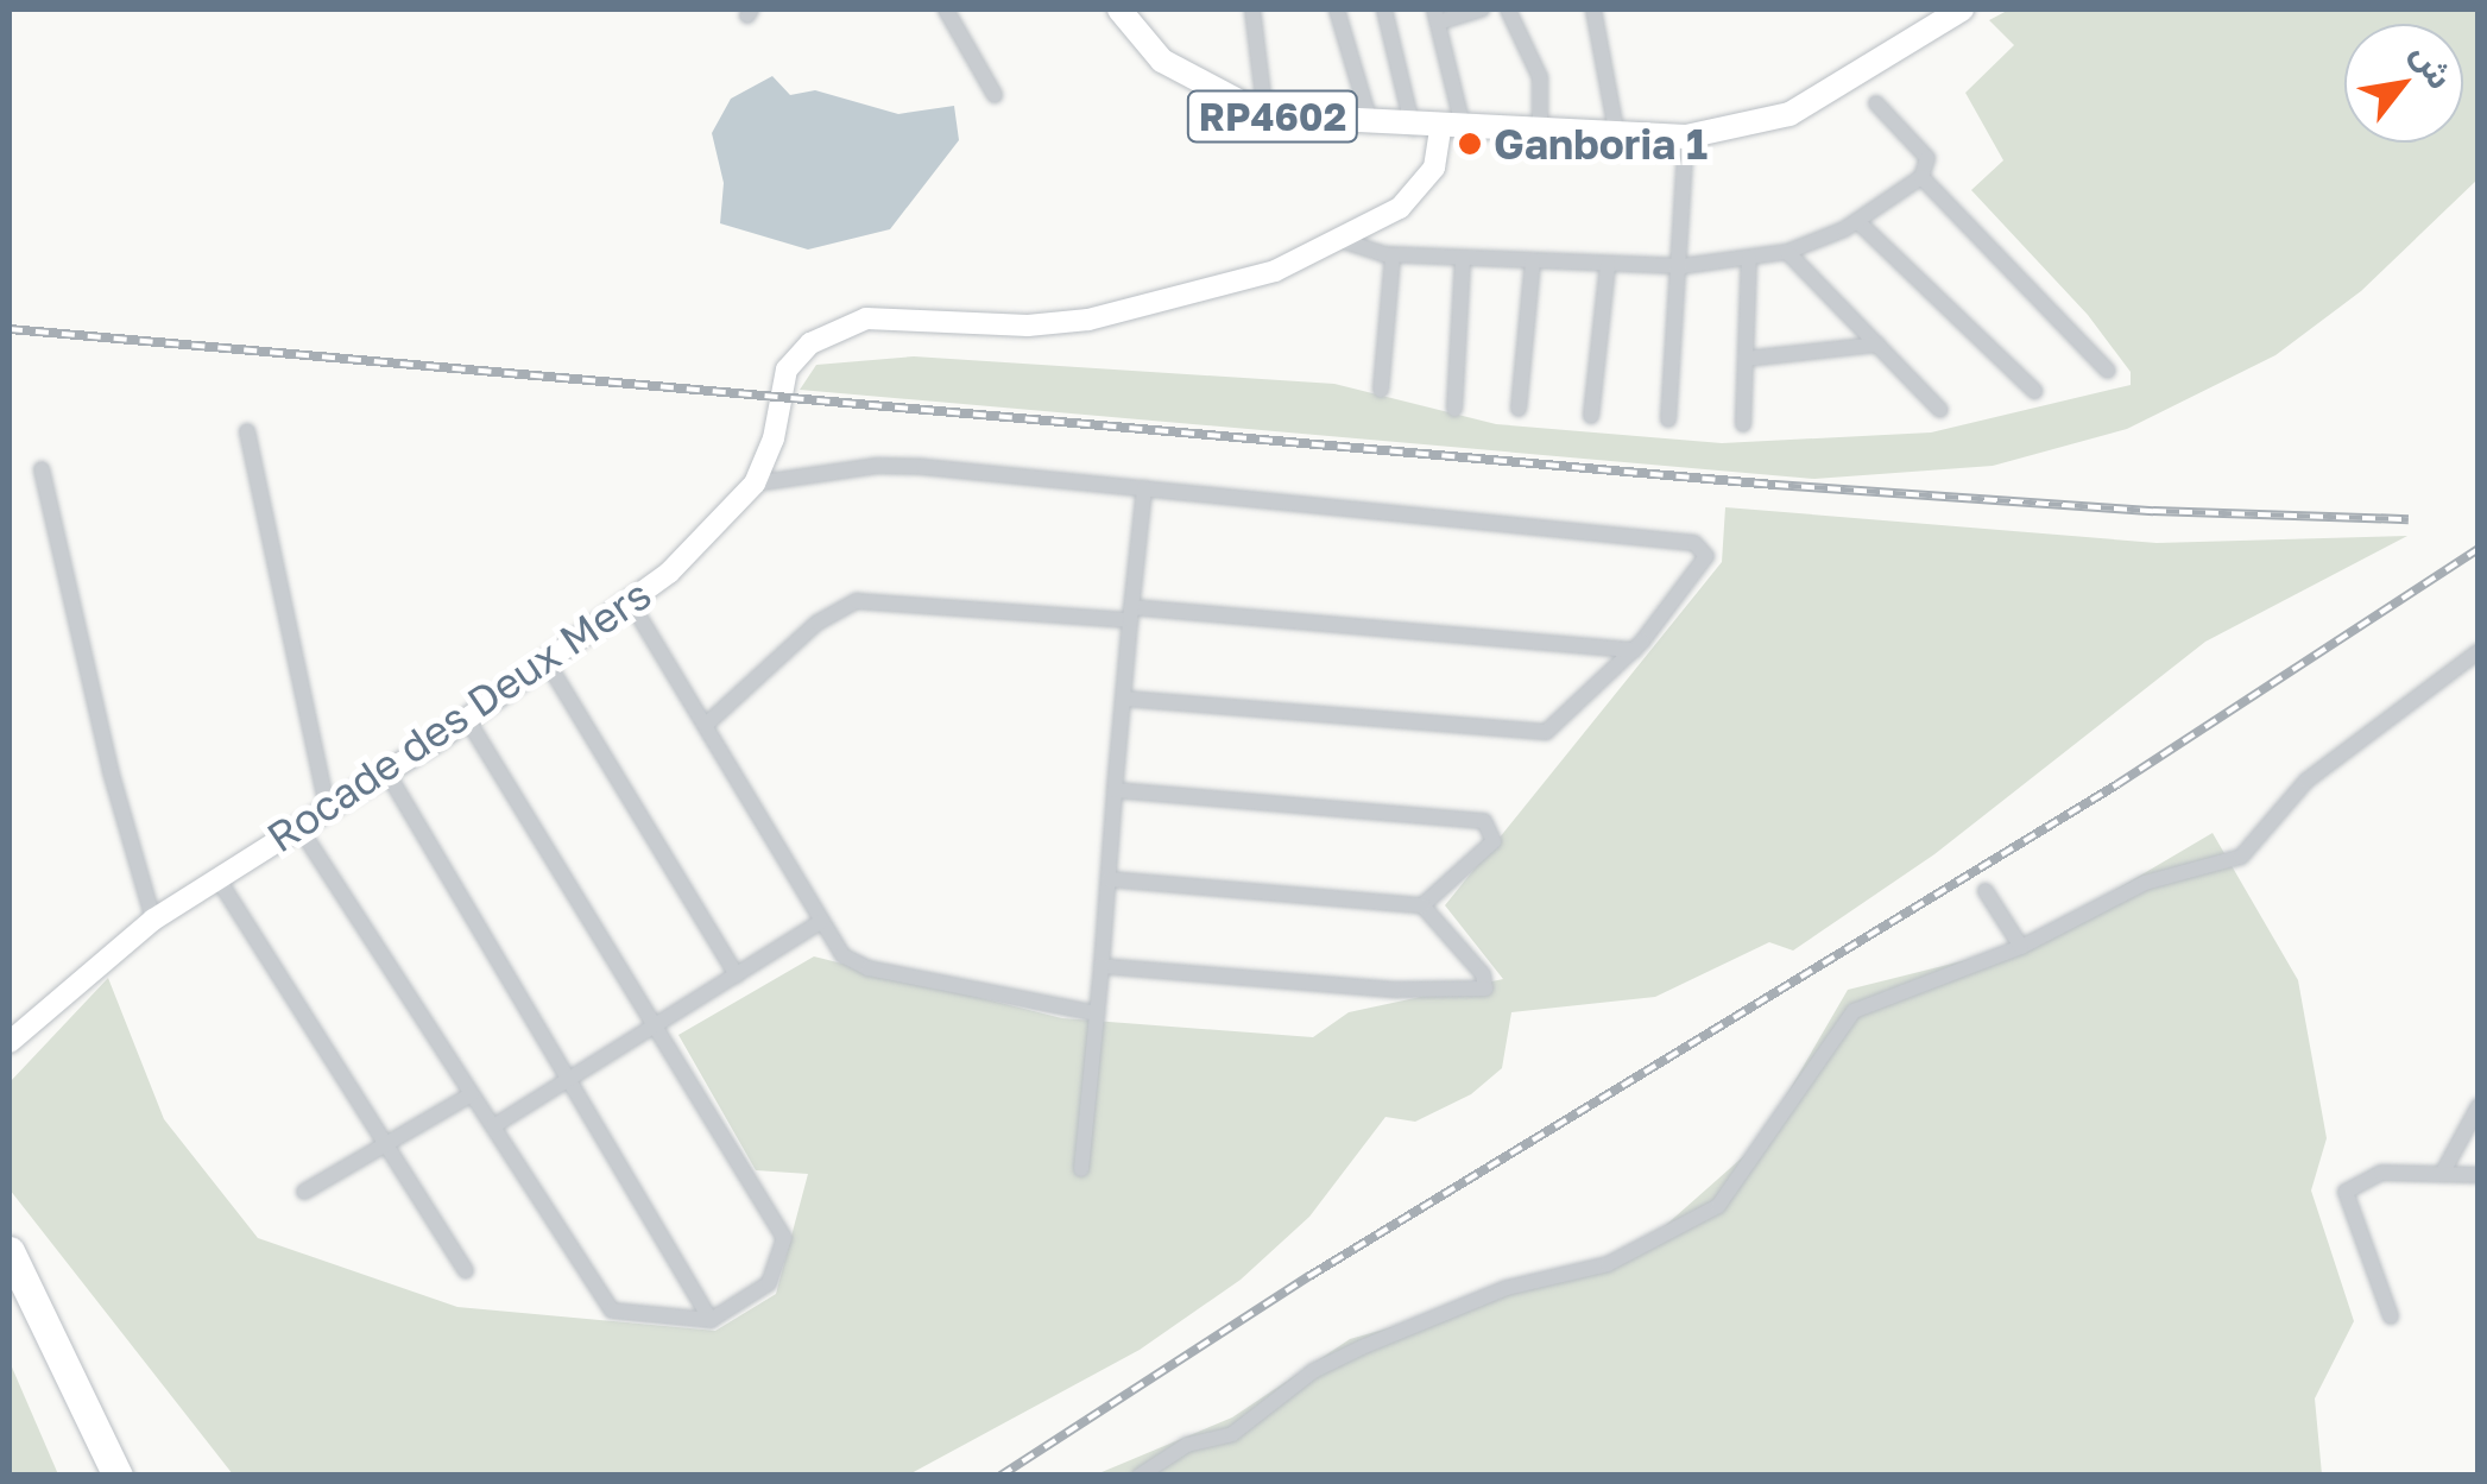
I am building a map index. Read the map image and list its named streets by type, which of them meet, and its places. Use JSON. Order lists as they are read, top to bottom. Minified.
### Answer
{"streets":{"main road":["RP4602","Rocade des Deux Mers"]},"crossings":[["RP4602","Rocade des Deux Mers"]],"places":["Ganboria 1"],"north":"top right"}
